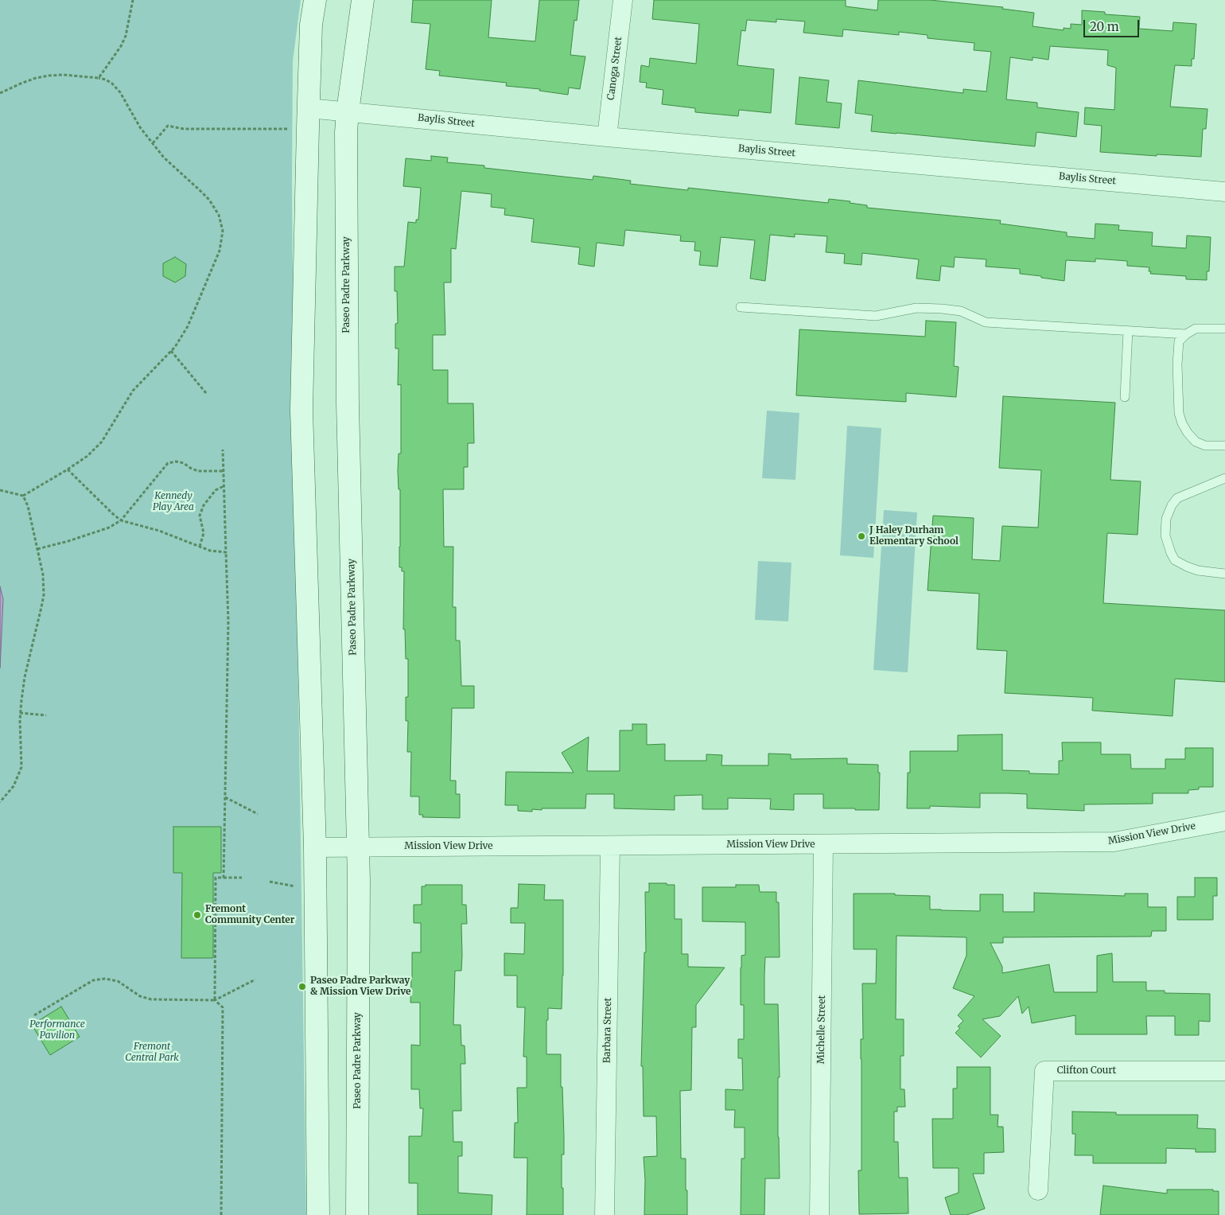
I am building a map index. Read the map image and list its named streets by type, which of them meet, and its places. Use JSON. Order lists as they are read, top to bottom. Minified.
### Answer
{"streets":{"main road":["Paseo Padre Parkway"],"street":["Canoga Street","Baylis Street","Mission View Drive","Michelle Street","Barbara Street","Clifton Court"]},"crossings":[["Canoga Street","Baylis Street"],["Baylis Street","Paseo Padre Parkway"],["Paseo Padre Parkway","Mission View Drive"],["Mission View Drive","Michelle Street"],["Mission View Drive","Barbara Street"]],"parks":["Kennedy Play Area","Performance Pavilion","Fremont Central Park"],"places":["J Haley Durham Elementary School","Fremont Community Center","Paseo Padre Parkway & Mission View Drive"],"scale_bar":"20 m"}
